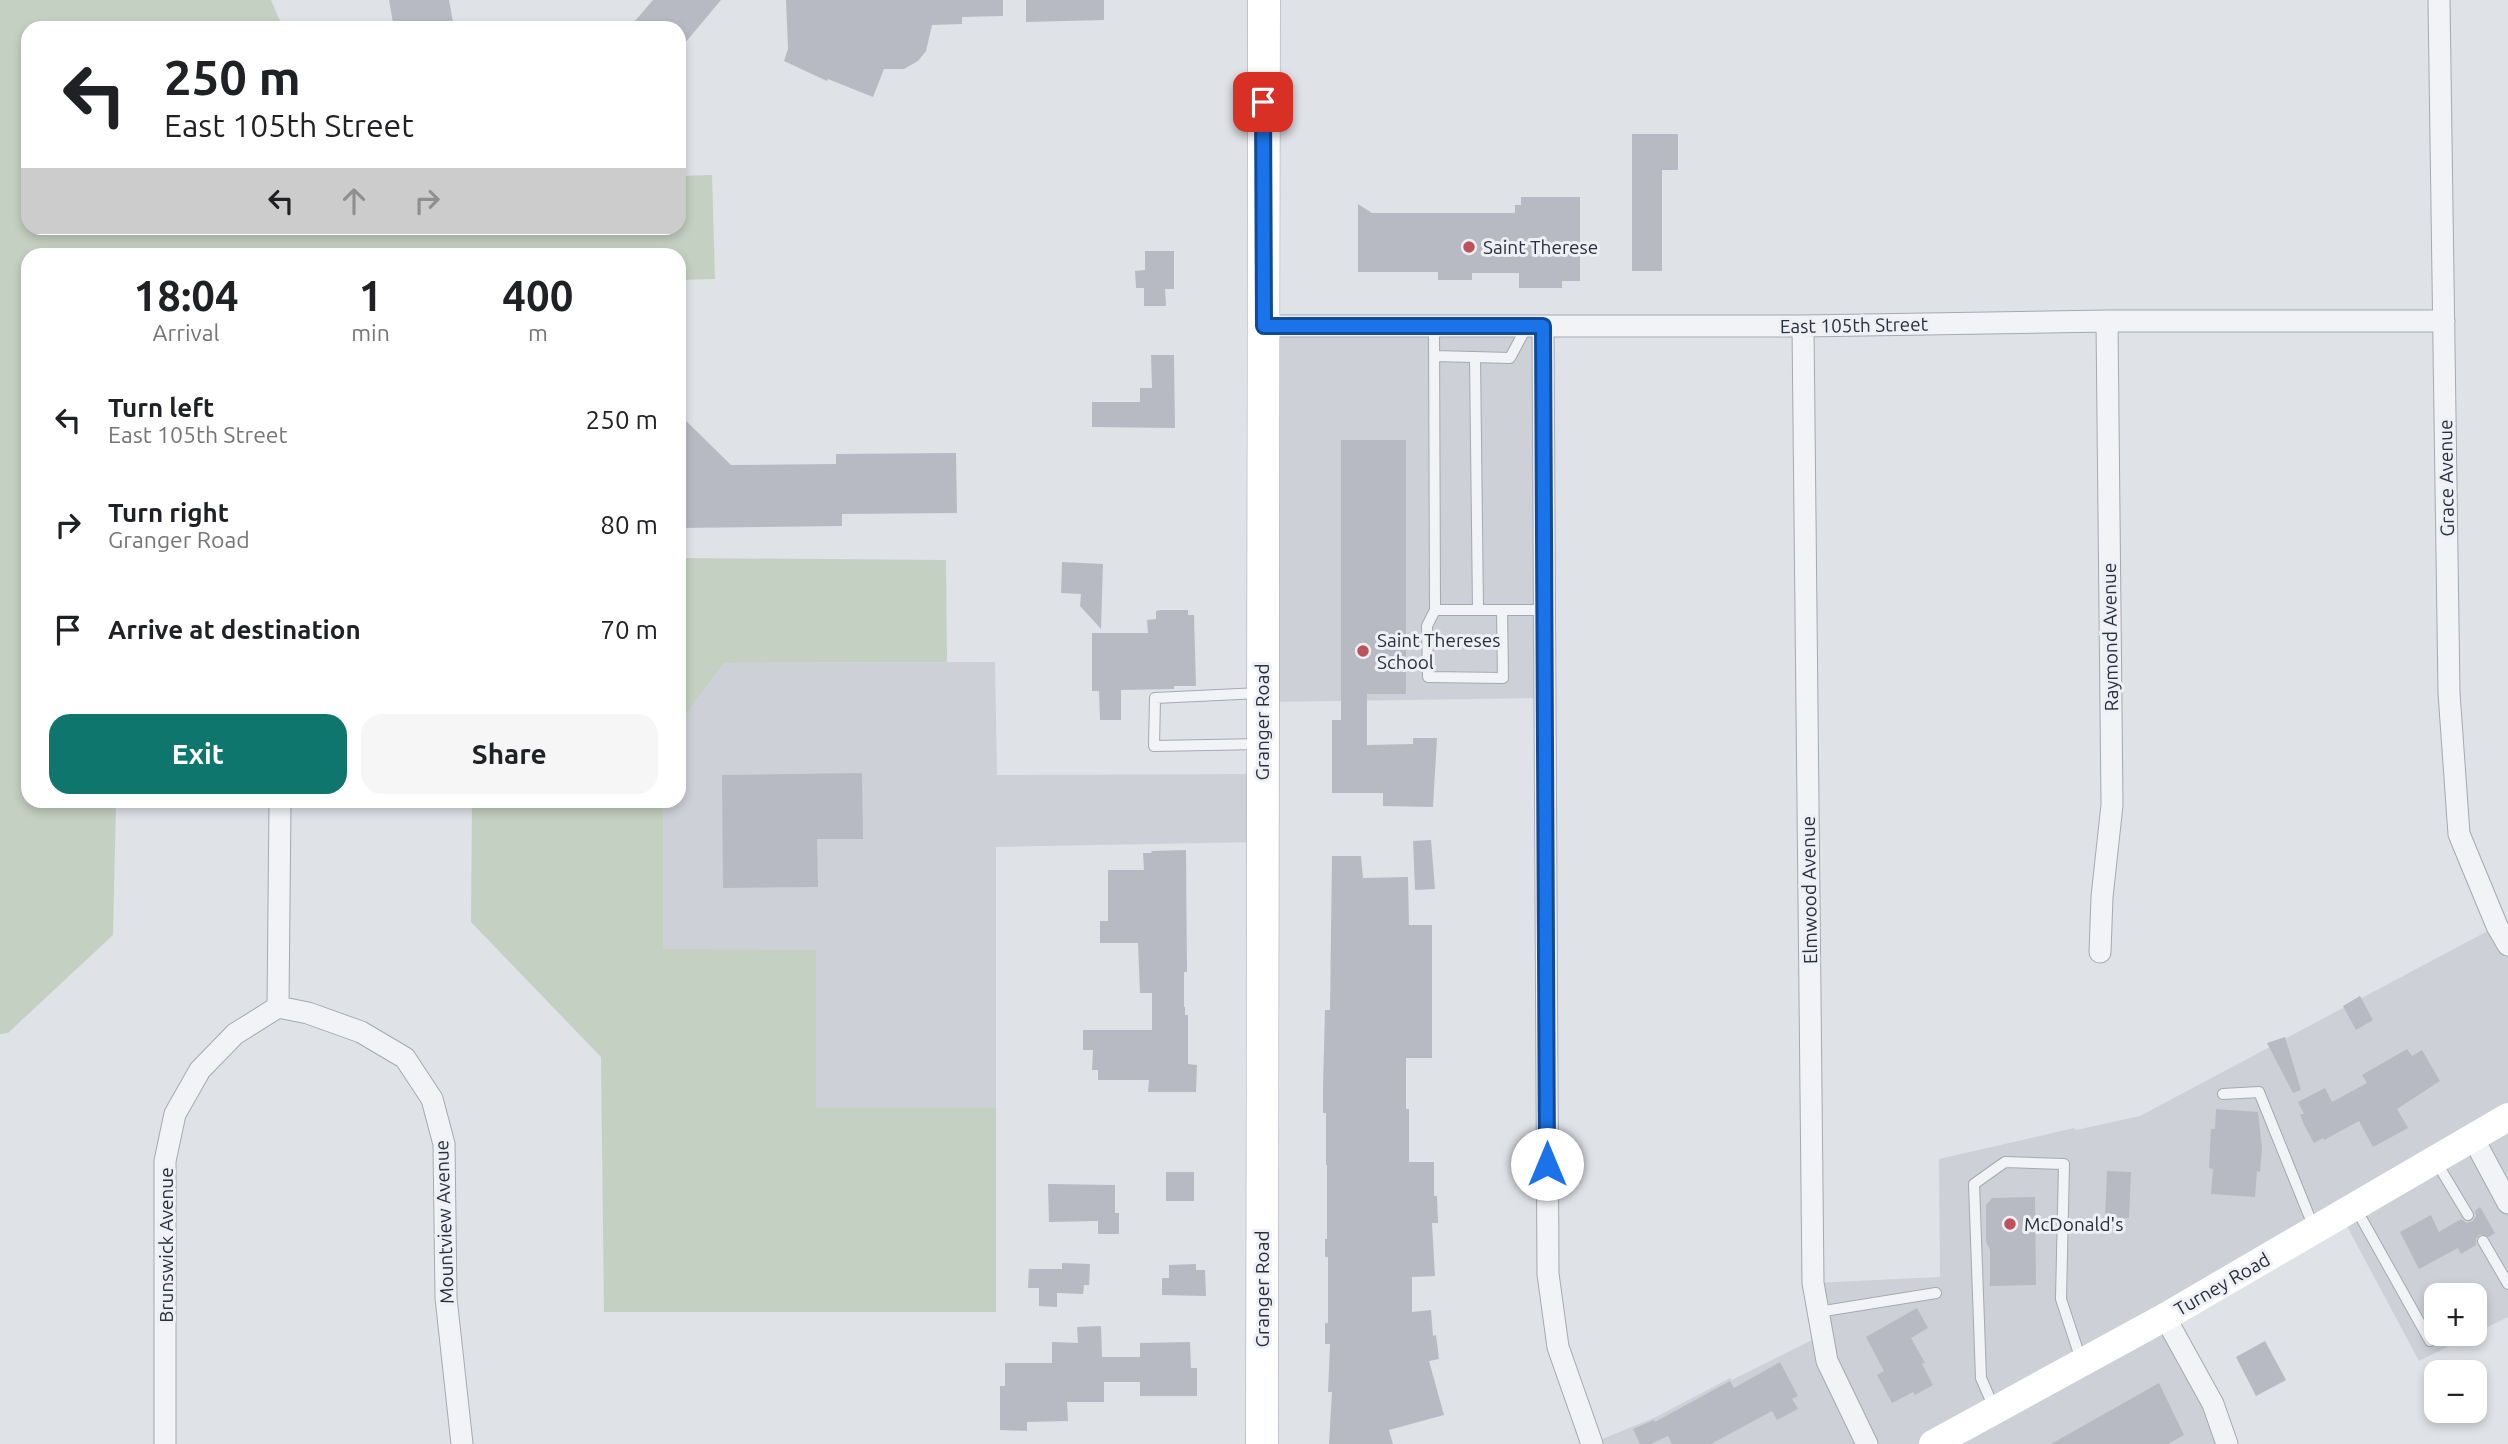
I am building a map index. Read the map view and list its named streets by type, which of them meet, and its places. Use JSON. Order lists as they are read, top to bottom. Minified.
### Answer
{"streets":{"main road":["Granger Road","Turney Road"],"street":["East 105th Street","Grace Avenue","Raymond Avenue","Elmwood Avenue","Mountview Avenue","Brunswick Avenue"]},"crossings":[["East 105th Street","Grace Avenue"],["East 105th Street","Raymond Avenue"],["East 105th Street","Granger Road"],["East 105th Street","Elmwood Avenue"],["Mountview Avenue","Brunswick Avenue"]],"places":["Saint Therese","Saint Thereses School","McDonald's"],"page":{"turn":["250 m","East 105th Street"],"eta":["18:04","Arrival","1","min","400","m"],"list":[{"name":"Turn left","note":"East 105th Street","value":"250 m"},{"name":"Turn right","note":"Granger Road","value":"80 m"},{"name":"Arrive at destination","value":"70 m"}],"buttons":["Exit","Share"],"map_buttons":["+","−"]}}
